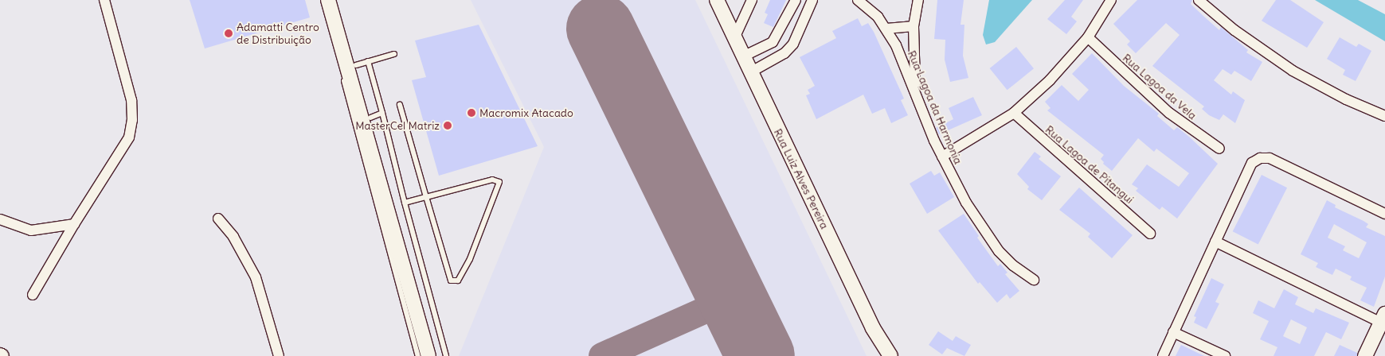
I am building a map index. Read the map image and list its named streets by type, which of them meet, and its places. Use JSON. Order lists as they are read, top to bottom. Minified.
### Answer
{"streets":{"main road":["Rua Luiz Alves Pereira"],"street":["Rua Lagoa da Vela","Rua Lagoa da Harmonia","Rua Lagoa de Pitangui"]},"places":["Adamatti Centro de Distribuição","Macromix Atacado","MasterCel Matriz"]}
